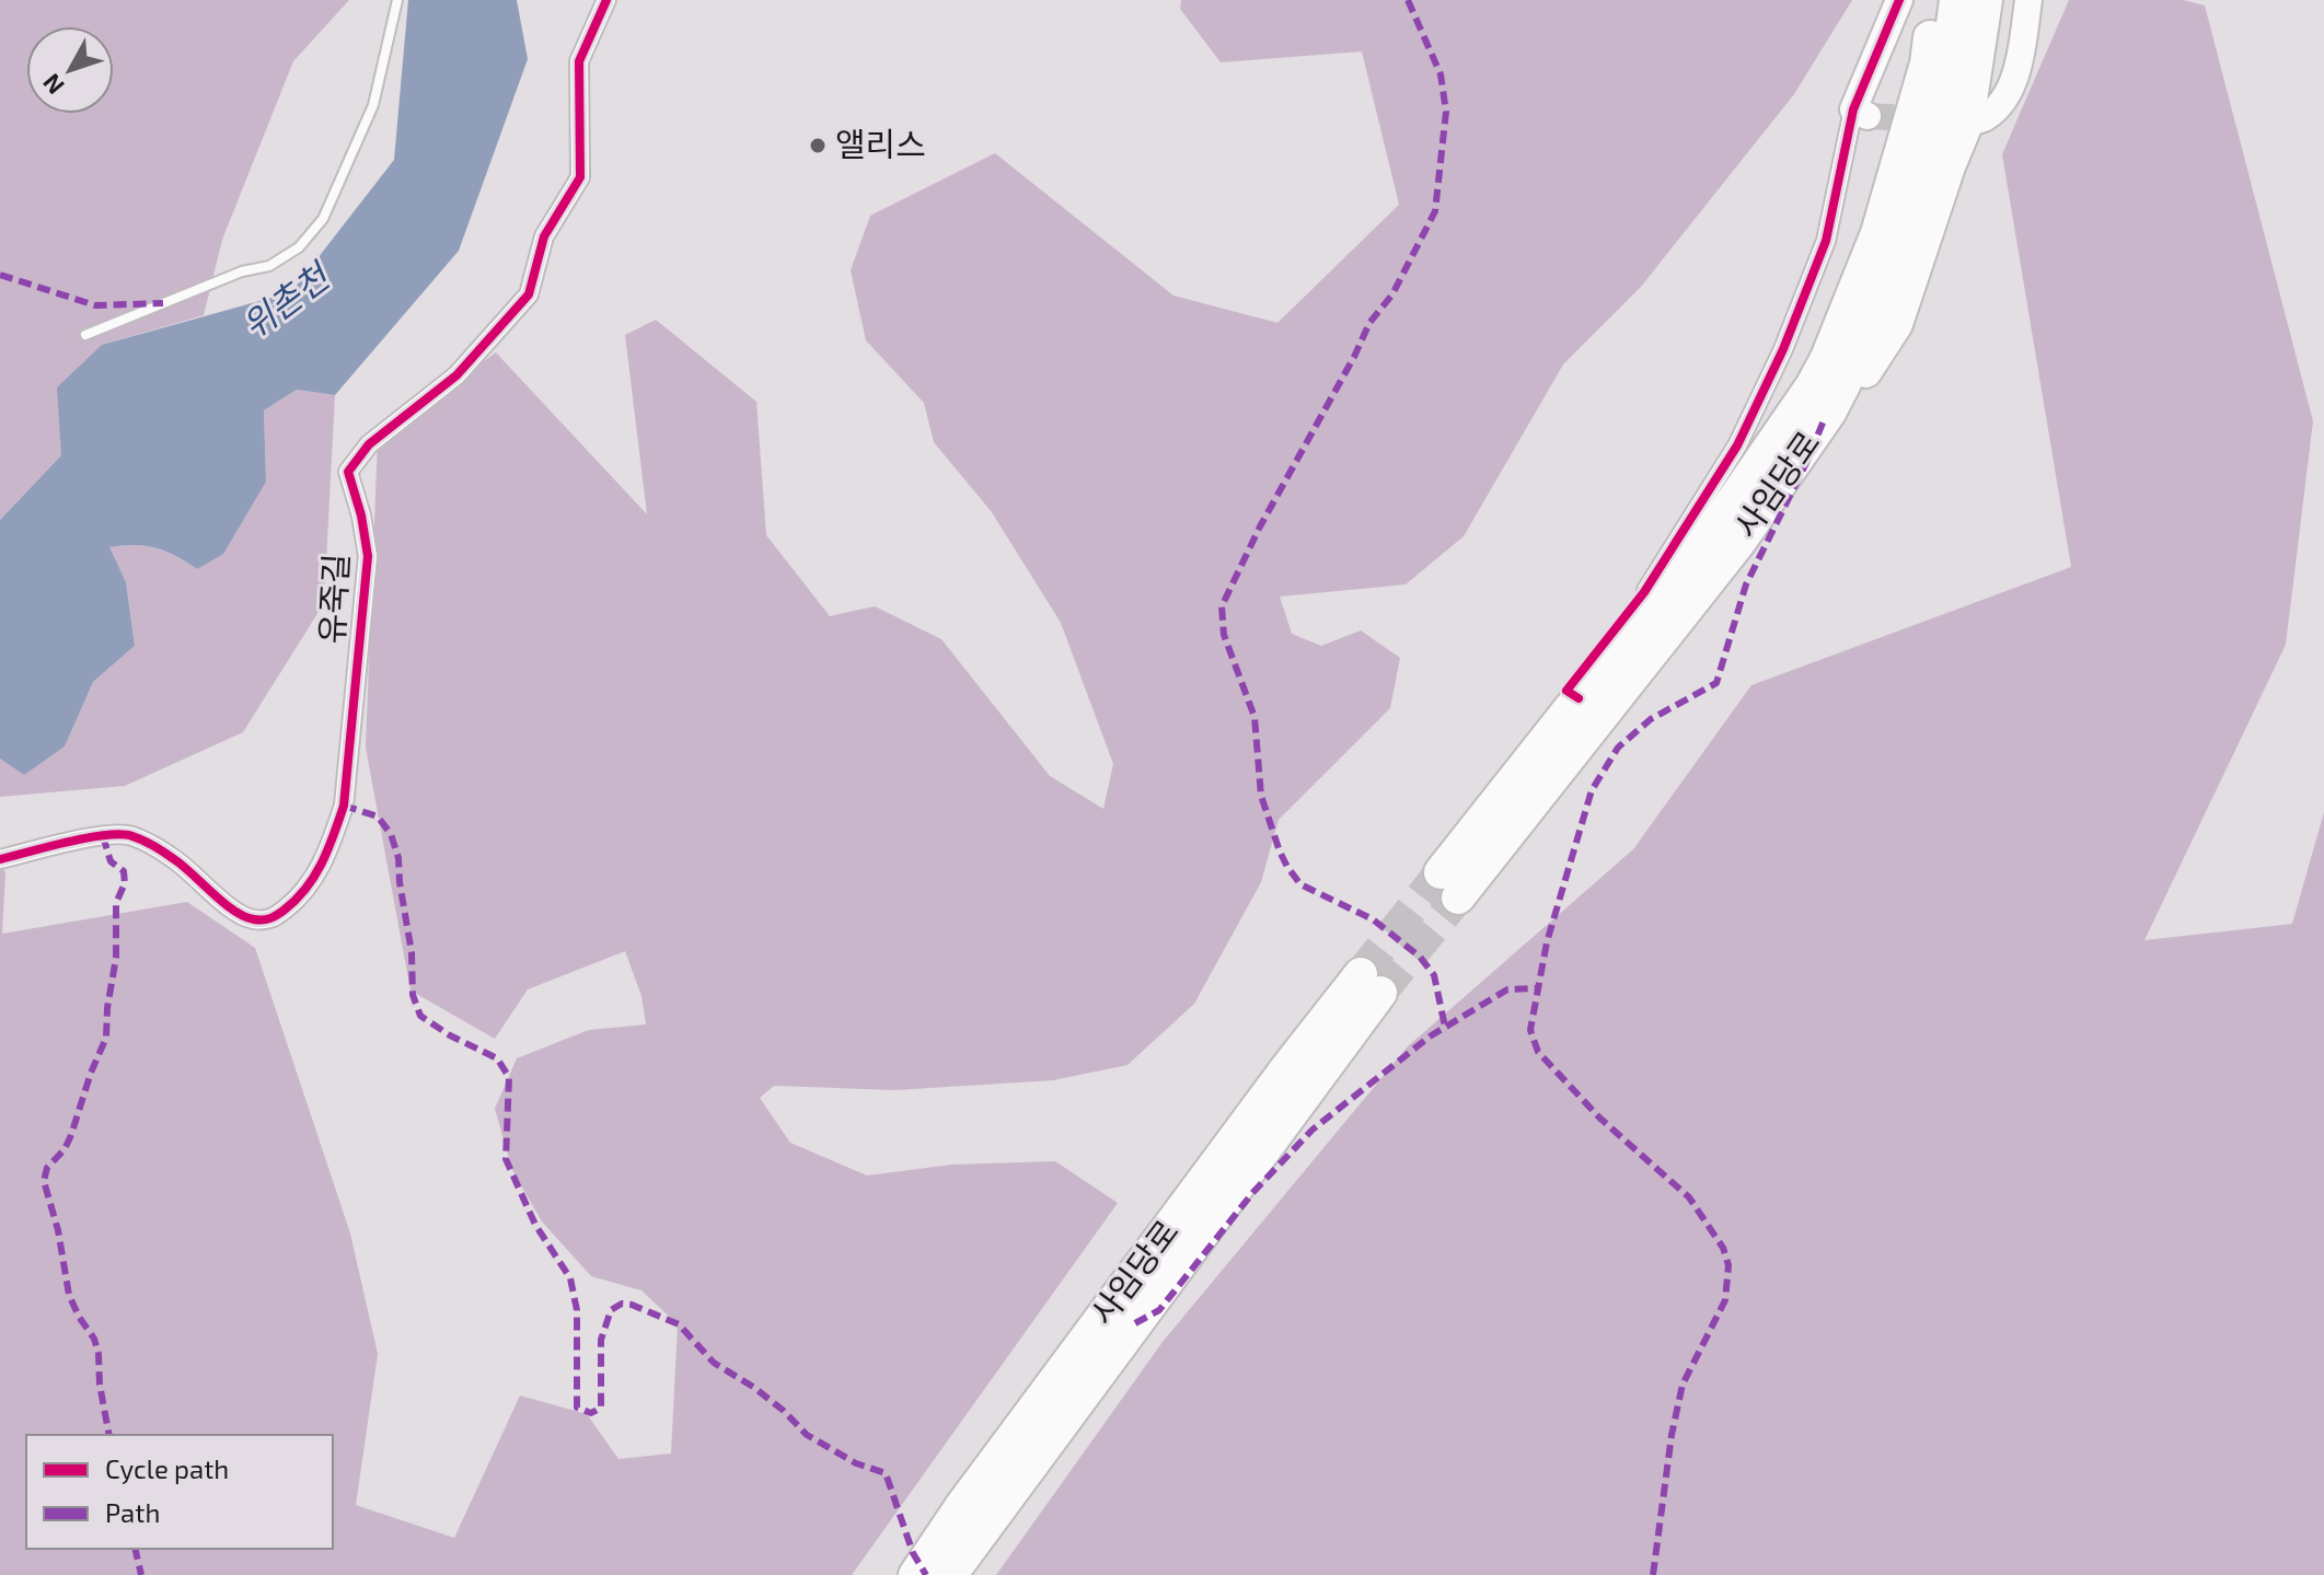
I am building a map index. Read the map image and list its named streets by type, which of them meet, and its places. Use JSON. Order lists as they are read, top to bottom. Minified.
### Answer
{"streets":{"highway":["사임당로"],"street":["유죽길"]},"water":["위촌천"],"places":["앨리스"],"legend":["Cycle path","Path"],"north":"bottom left"}
